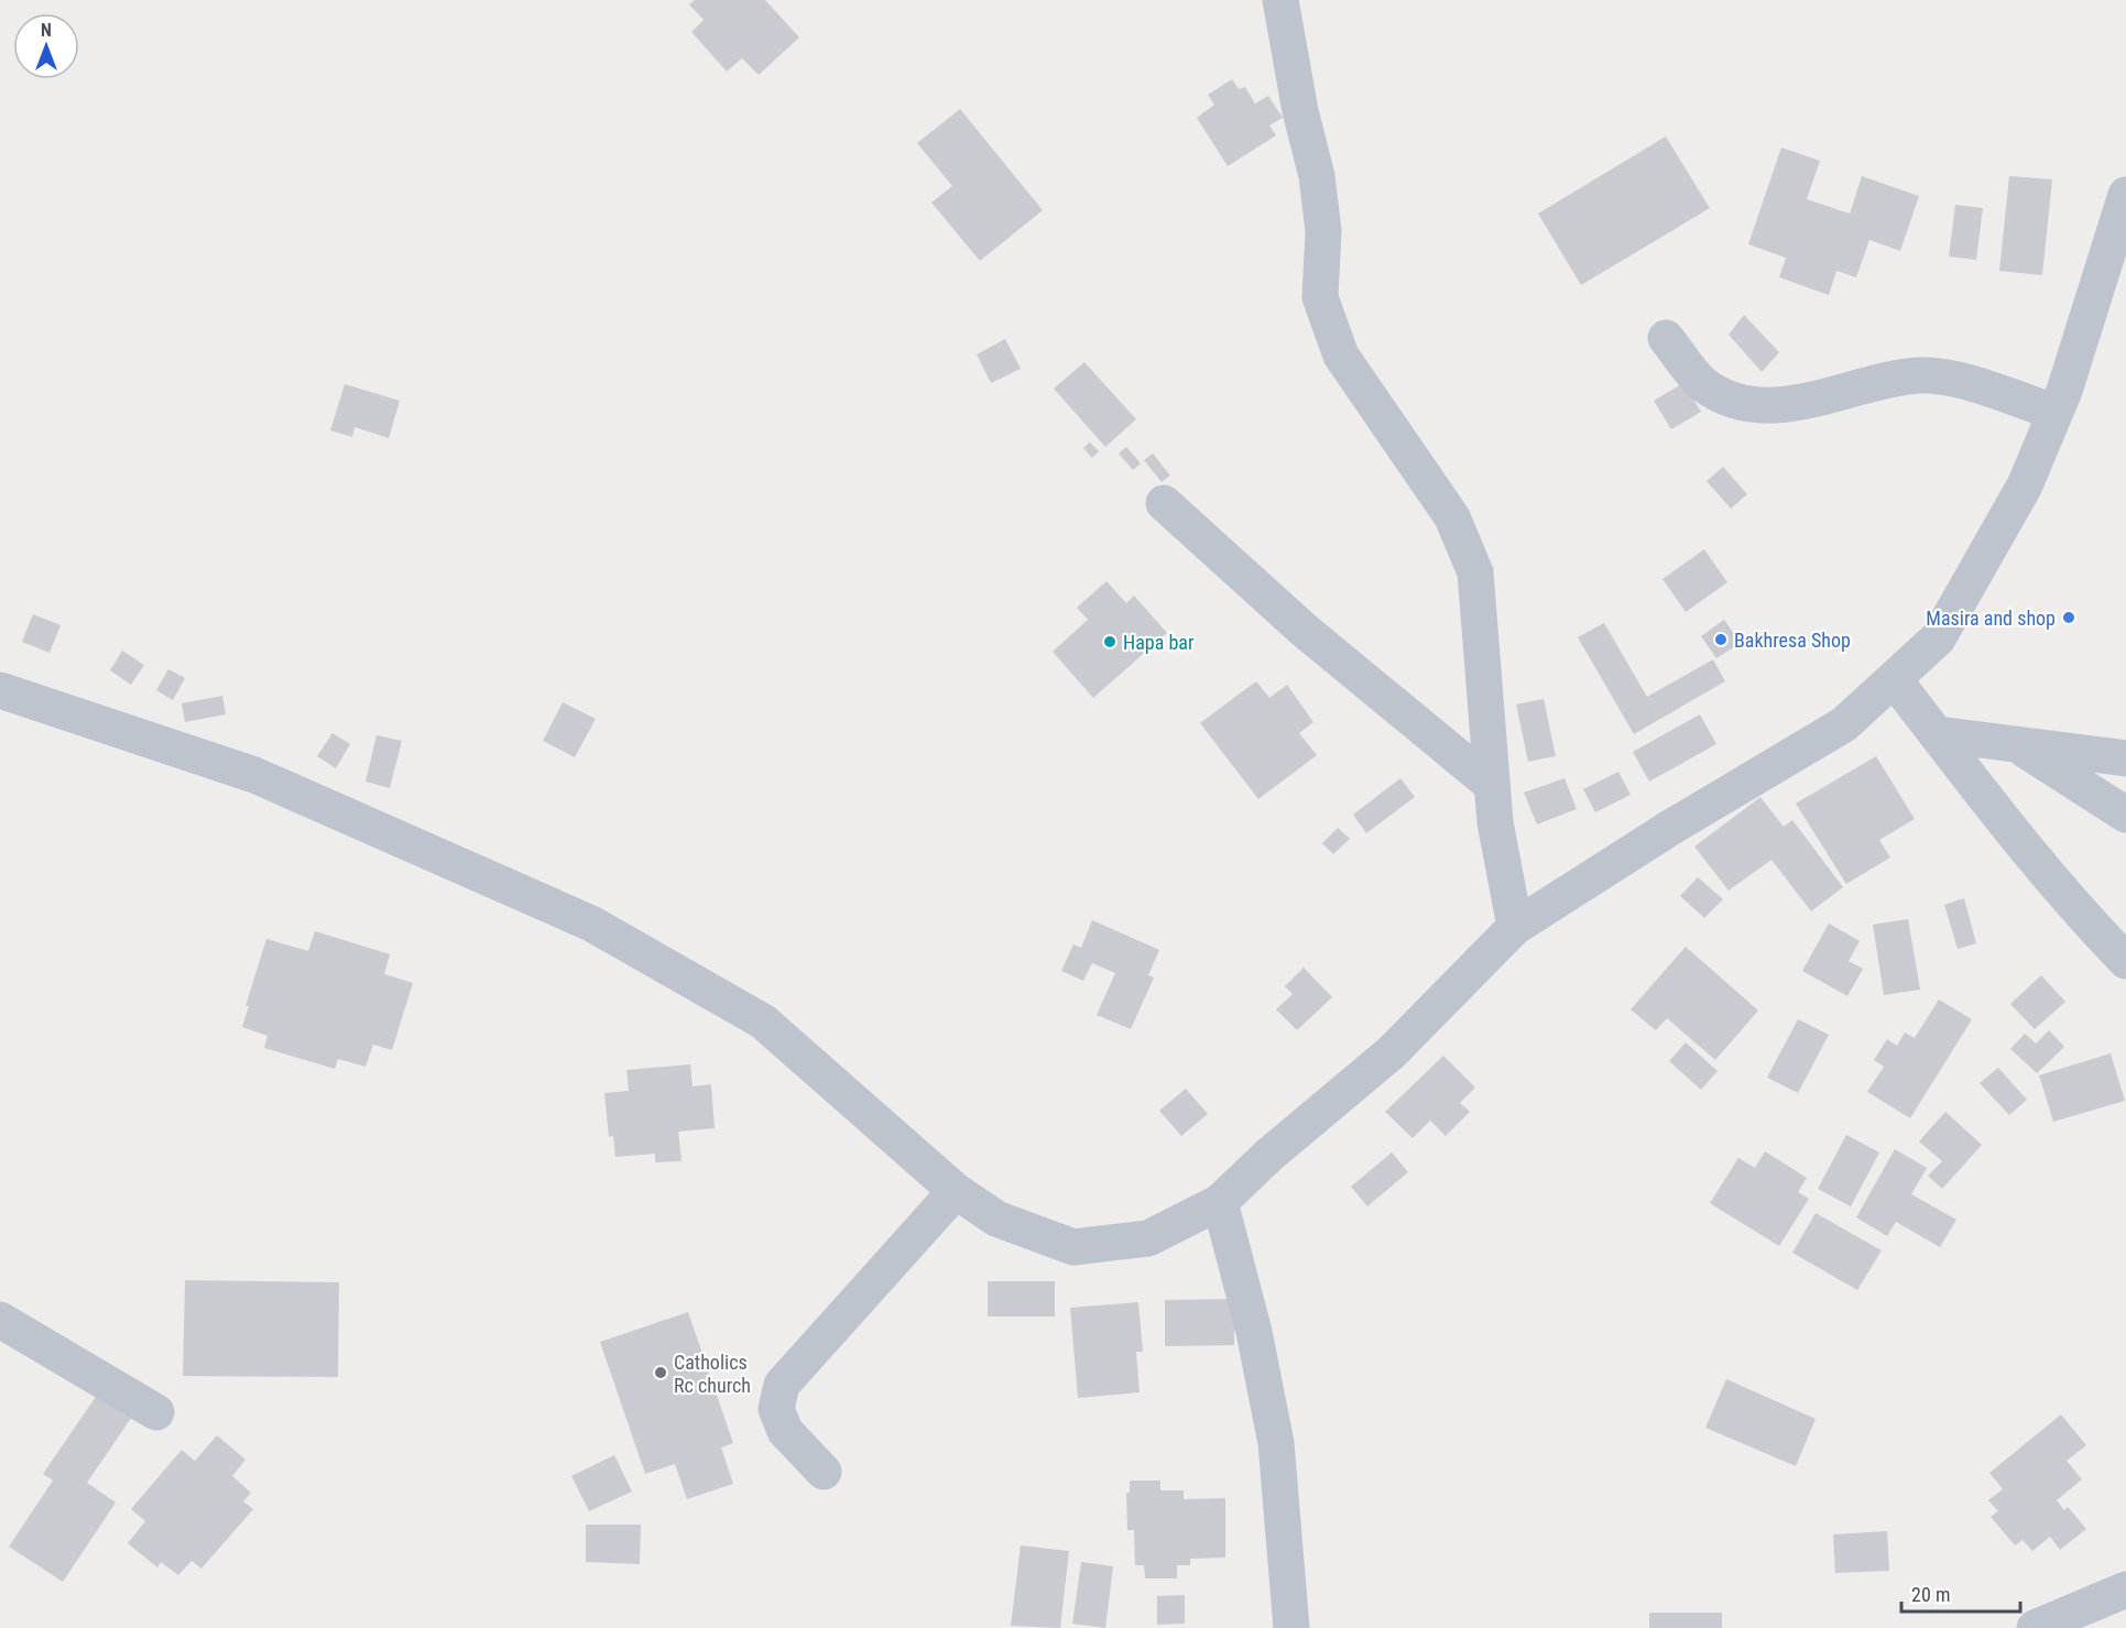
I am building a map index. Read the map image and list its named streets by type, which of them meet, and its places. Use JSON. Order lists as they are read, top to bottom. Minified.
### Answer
{"places":["Masira and shop","Bakhresa Shop","Hapa bar","Catholics Rc church"],"scale_bar":"20 m","north":"top"}
